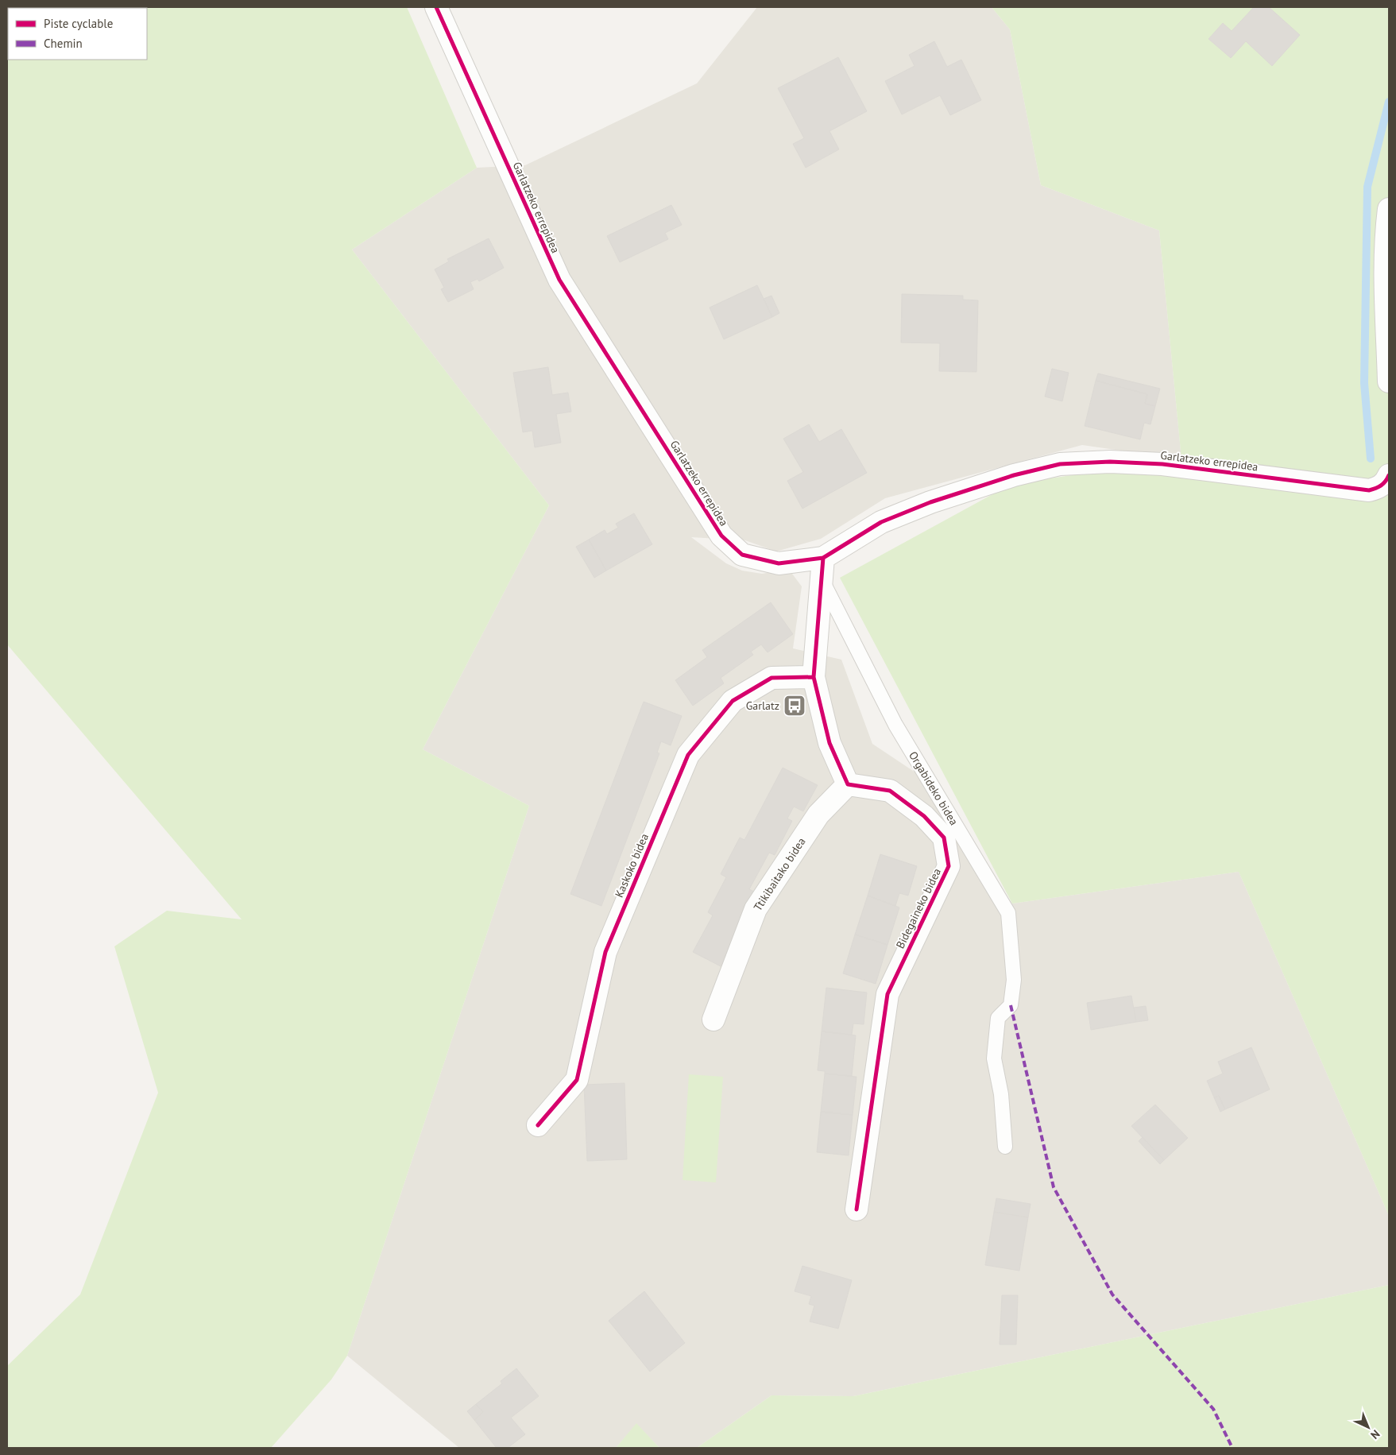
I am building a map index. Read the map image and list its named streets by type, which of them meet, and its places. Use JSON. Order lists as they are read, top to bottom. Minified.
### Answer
{"streets":{"street":["Garlatzeko errepidea","Kaskoko bidea","Ttikibaitako bidea","Bidegaineko bidea"],"lane":["Orgabideko bidea"]},"crossings":[["Ttikibaitako bidea","Bidegaineko bidea"]],"places":{"bus stop":["Garlatz"]},"legend":["Piste cyclable","Chemin"],"north":"bottom right"}
